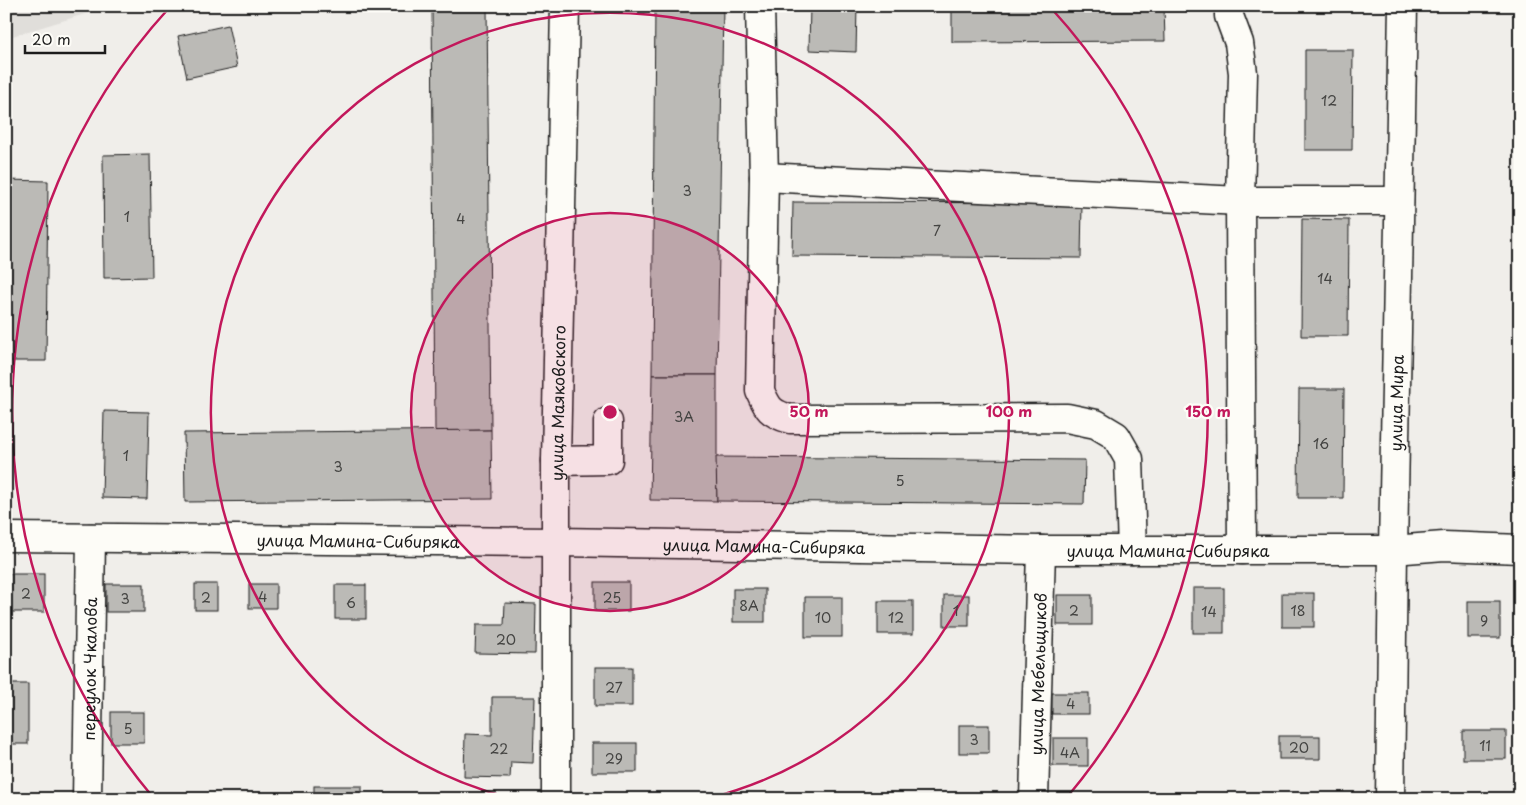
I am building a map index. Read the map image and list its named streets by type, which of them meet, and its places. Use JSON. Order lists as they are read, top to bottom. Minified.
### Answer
{"streets":{"street":["улица Маяковского","улица Мира","улица Мамина-Сибиряка","переулок Чкалова","улица Мебельщиков"]},"crossings":[["улица Маяковского","улица Мамина-Сибиряка"],["улица Мира","улица Мамина-Сибиряка"],["улица Мамина-Сибиряка","переулок Чкалова"],["улица Мамина-Сибиряка","улица Мебельщиков"]],"house_numbers":["12","3","1","4","7","14","3А","16","1","3","5","2","4","2","25","3","6","8А","1","2","18","14","10","12","9","20","27","4","5","3","11","20","22","4А","29"],"scale_bar":"20 m","rings":["50 m","100 m","150 m"]}
